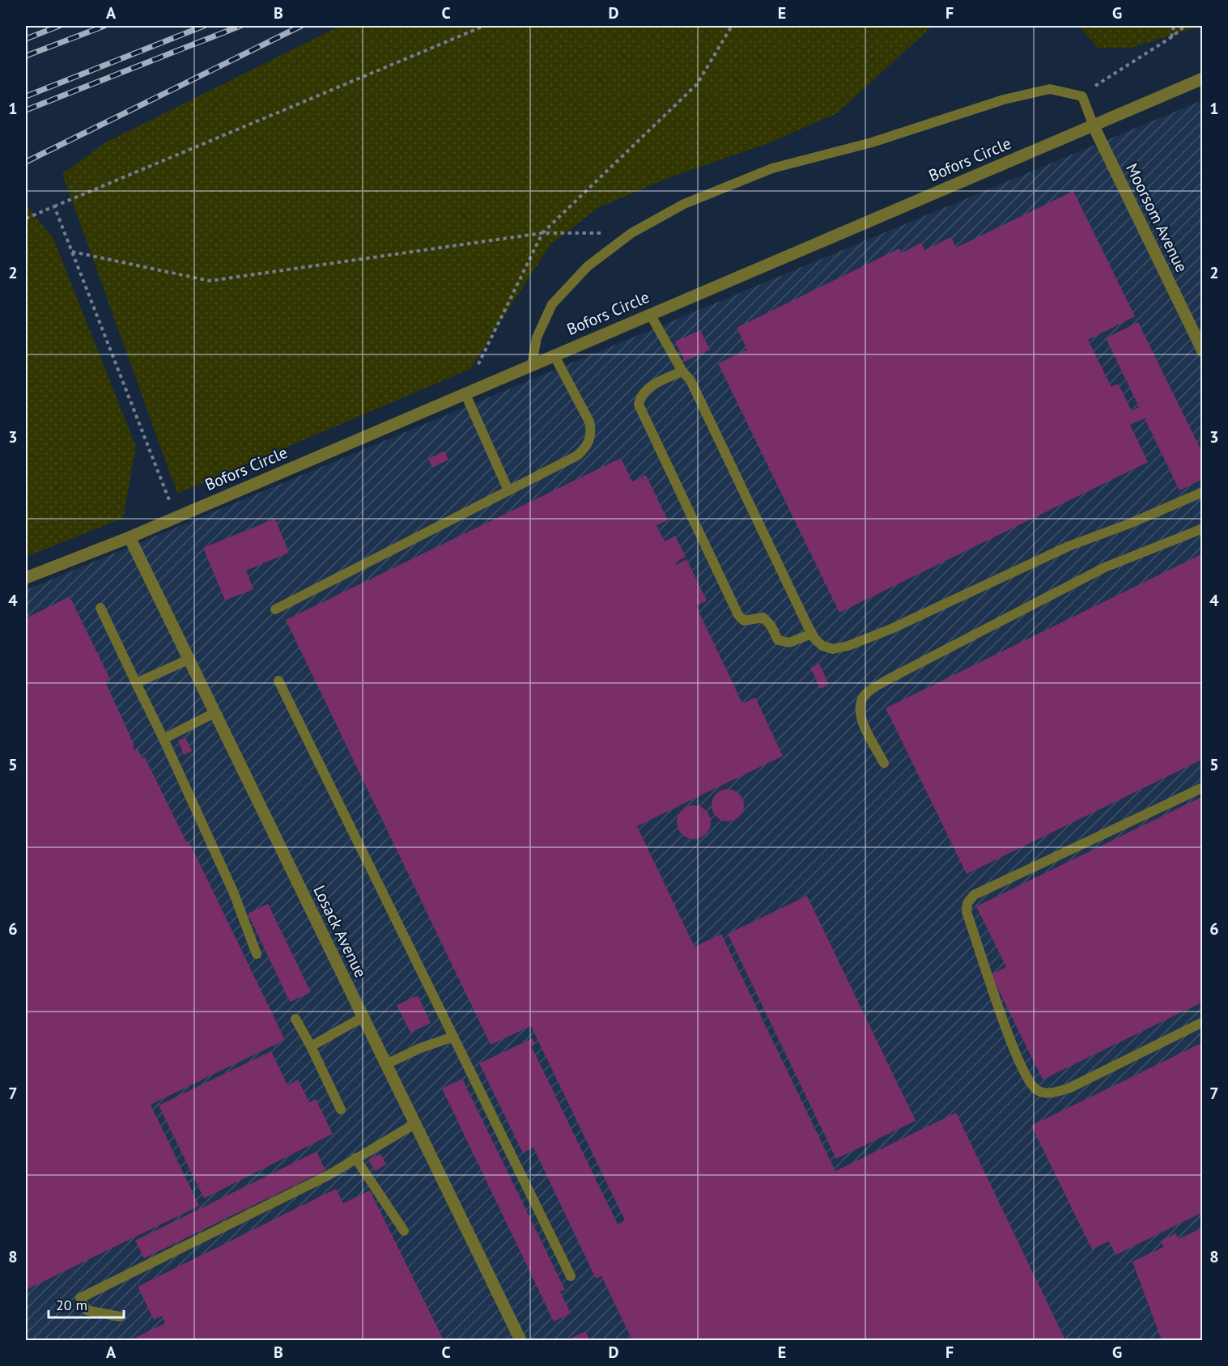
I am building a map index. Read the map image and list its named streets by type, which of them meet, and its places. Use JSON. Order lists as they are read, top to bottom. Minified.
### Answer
{"streets":{"street":["Bofors Circle","Moorsom Avenue","Losack Avenue"]},"crossings":[["Bofors Circle","Moorsom Avenue"],["Bofors Circle","Losack Avenue"]],"scale_bar":"20 m","grid":{"columns":["A","B","C","D","E","F","G"],"rows":["1","2","3","4","5","6","7","8"]}}
